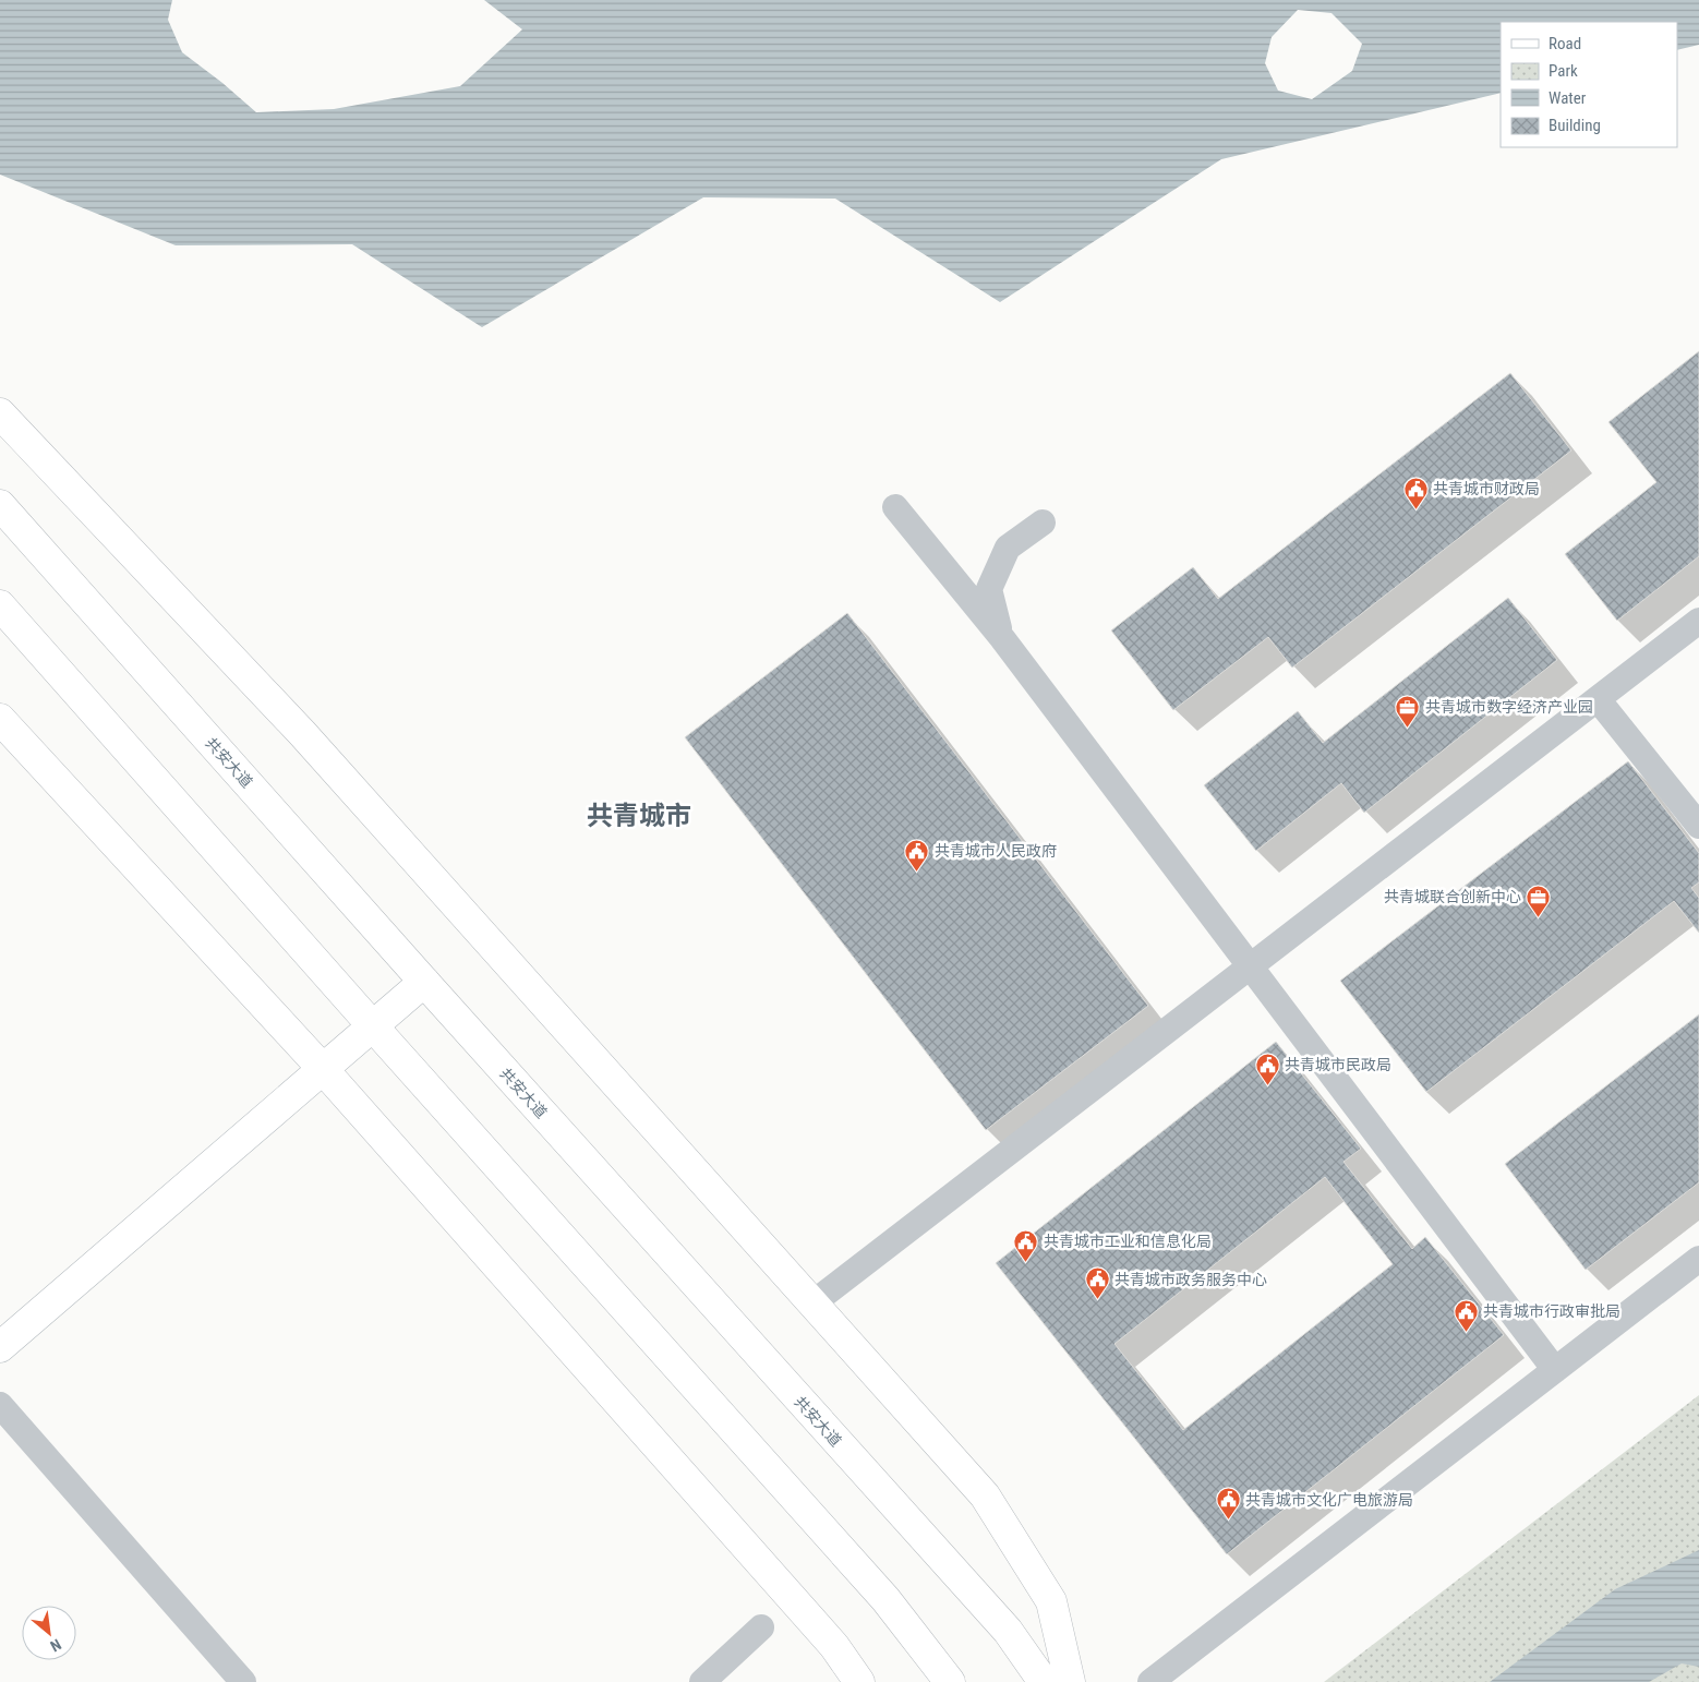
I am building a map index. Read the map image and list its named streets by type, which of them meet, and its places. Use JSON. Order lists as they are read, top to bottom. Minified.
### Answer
{"streets":{"main road":["共安大道"]},"districts":["共青城市"],"places":{"public building":["共青城市财政局","共青城市人民政府","共青城市民政局","共青城市工业和信息化局","共青城市政务服务中心","共青城市行政审批局","共青城市文化广电旅游局"],"office":["共青城市数字经济产业园","共青城联合创新中心"]},"legend":["Road","Park","Water","Building"],"north":"bottom right"}
